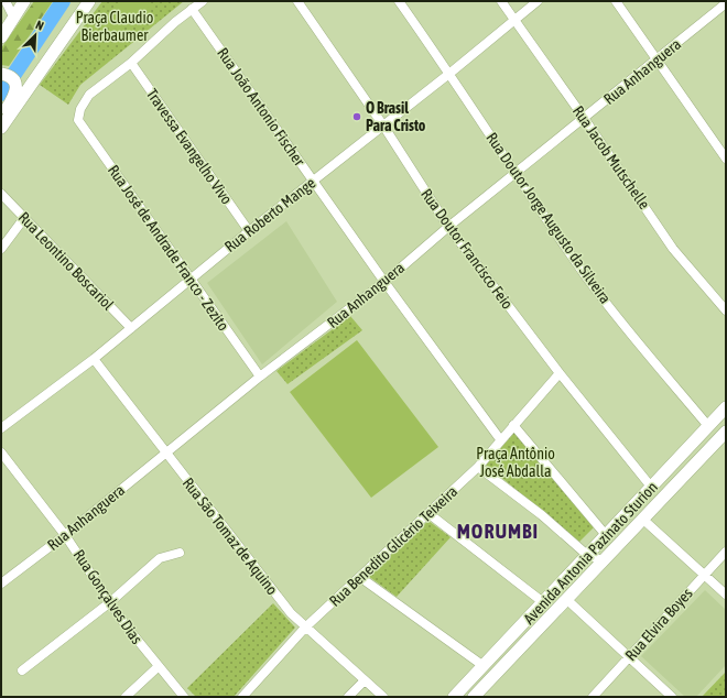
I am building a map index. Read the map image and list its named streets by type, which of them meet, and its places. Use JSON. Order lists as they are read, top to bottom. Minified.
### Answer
{"streets":{"main road":["Avenida Antonia Pazinato Sturion"],"street":["Rua Anhanguera","Rua João Antonio Fischer","Travessa Evangelho Vivo","Rua Jacob Mutschelle","Rua Roberto Mange","Rua Doutor Jorge Augusto da Silveira","Rua José de Andrade Franco - Zezito","Rua Doutor Francisco Feio","Rua Leontino Boscariol","Rua São Tomaz de Aquino","Rua Benedito Glicério Teixeira","Rua Gonçalves Dias","Rua Elvira Boyes"]},"crossings":[["Rua Anhanguera","Rua João Antonio Fischer"],["Rua Anhanguera","Rua Jacob Mutschelle"],["Rua Anhanguera","Rua Doutor Jorge Augusto da Silveira"],["Rua Anhanguera","Rua José de Andrade Franco - Zezito"],["Rua Anhanguera","Rua Doutor Francisco Feio"],["Rua Anhanguera","Rua São Tomaz de Aquino"],["Rua Anhanguera","Rua Gonçalves Dias"],["Rua João Antonio Fischer","Rua Roberto Mange"],["Rua João Antonio Fischer","Rua Benedito Glicério Teixeira"],["Travessa Evangelho Vivo","Rua Roberto Mange"],["Travessa Evangelho Vivo","Rua José de Andrade Franco - Zezito"],["Rua Jacob Mutschelle","Rua Roberto Mange"],["Rua Roberto Mange","Rua Doutor Jorge Augusto da Silveira"],["Rua Roberto Mange","Rua José de Andrade Franco - Zezito"],["Rua Roberto Mange","Rua Doutor Francisco Feio"],["Rua Roberto Mange","Rua Leontino Boscariol"],["Rua Roberto Mange","Rua São Tomaz de Aquino"],["Rua Doutor Jorge Augusto da Silveira","Avenida Antonia Pazinato Sturion"],["Rua Doutor Francisco Feio","Rua Benedito Glicério Teixeira"],["Rua Doutor Francisco Feio","Avenida Antonia Pazinato Sturion"],["Rua São Tomaz de Aquino","Rua Benedito Glicério Teixeira"]],"districts":["MORUMBI"],"parks":["Praça Claudio Bierbaumer","Praça Antônio José Abdalla"],"places":["O Brasil Para Cristo"],"north":"top right"}
